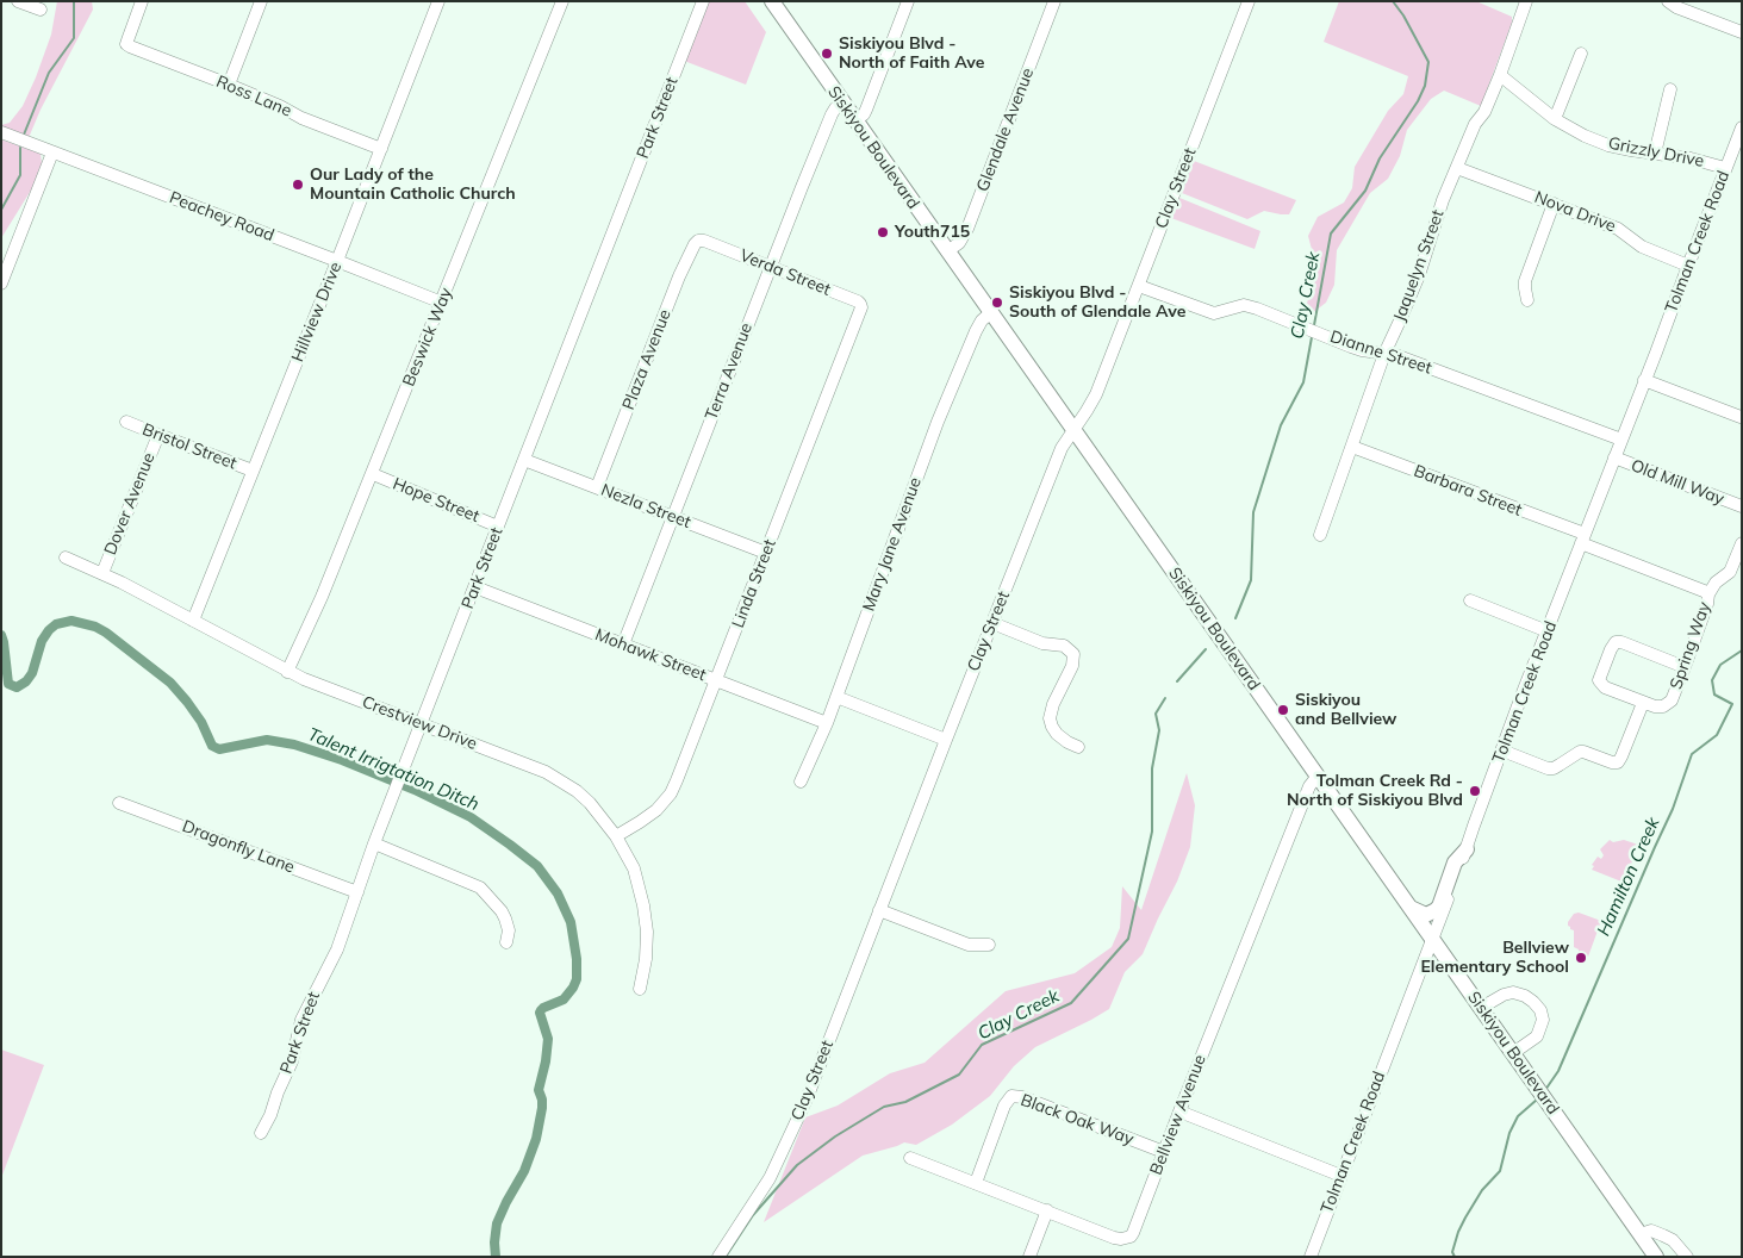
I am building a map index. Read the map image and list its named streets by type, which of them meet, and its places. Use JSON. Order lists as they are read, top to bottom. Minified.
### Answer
{"streets":{"main road":["Siskiyou Boulevard"],"street":["Ross Lane","Park Street","Glendale Avenue","Grizzly Drive","Clay Street","Nova Drive","Peachey Road","Tolman Creek Road","Jaquelyn Street","Verda Street","Hillview Drive","Beswick Way","Dianne Street","Plaza Avenue","Terra Avenue","Bristol Street","Old Mill Way","Barbara Street","Hope Street","Dover Avenue","Nezla Street","Mary Jane Avenue","Linda Street","Spring Way","Mohawk Street","Crestview Drive","Dragonfly Lane","Bellview Avenue","Black Oak Way"]},"crossings":[["Ross Lane","Hillview Drive"],["Park Street","Hope Street"],["Park Street","Nezla Street"],["Park Street","Mohawk Street"],["Park Street","Crestview Drive"],["Park Street","Dragonfly Lane"],["Glendale Avenue","Siskiyou Boulevard"],["Siskiyou Boulevard","Clay Street"],["Siskiyou Boulevard","Tolman Creek Road"],["Siskiyou Boulevard","Terra Avenue"],["Siskiyou Boulevard","Mary Jane Avenue"],["Siskiyou Boulevard","Bellview Avenue"],["Grizzly Drive","Tolman Creek Road"],["Grizzly Drive","Jaquelyn Street"],["Clay Street","Dianne Street"],["Nova Drive","Tolman Creek Road"],["Nova Drive","Jaquelyn Street"],["Peachey Road","Hillview Drive"],["Peachey Road","Beswick Way"],["Tolman Creek Road","Dianne Street"],["Tolman Creek Road","Old Mill Way"],["Tolman Creek Road","Barbara Street"],["Jaquelyn Street","Dianne Street"],["Jaquelyn Street","Barbara Street"],["Verda Street","Plaza Avenue"],["Verda Street","Terra Avenue"],["Verda Street","Linda Street"],["Hillview Drive","Bristol Street"],["Hillview Drive","Crestview Drive"],["Beswick Way","Hope Street"],["Beswick Way","Crestview Drive"],["Plaza Avenue","Nezla Street"],["Terra Avenue","Nezla Street"],["Terra Avenue","Mohawk Street"],["Bristol Street","Dover Avenue"],["Barbara Street","Spring Way"],["Dover Avenue","Crestview Drive"],["Nezla Street","Linda Street"],["Mary Jane Avenue","Mohawk Street"],["Linda Street","Mohawk Street"],["Linda Street","Crestview Drive"],["Bellview Avenue","Black Oak Way"]],"water":["Clay Creek","Talent Irrigtation Ditch","Hamilton Creek"],"places":["Siskiyou Blvd - North of Faith Ave","Our Lady of the Mountain Catholic Church","Youth715","Siskiyou Blvd - South of Glendale Ave","Siskiyou and Bellview","Tolman Creek Rd - North of Siskiyou Blvd","Bellview Elementary School"]}
